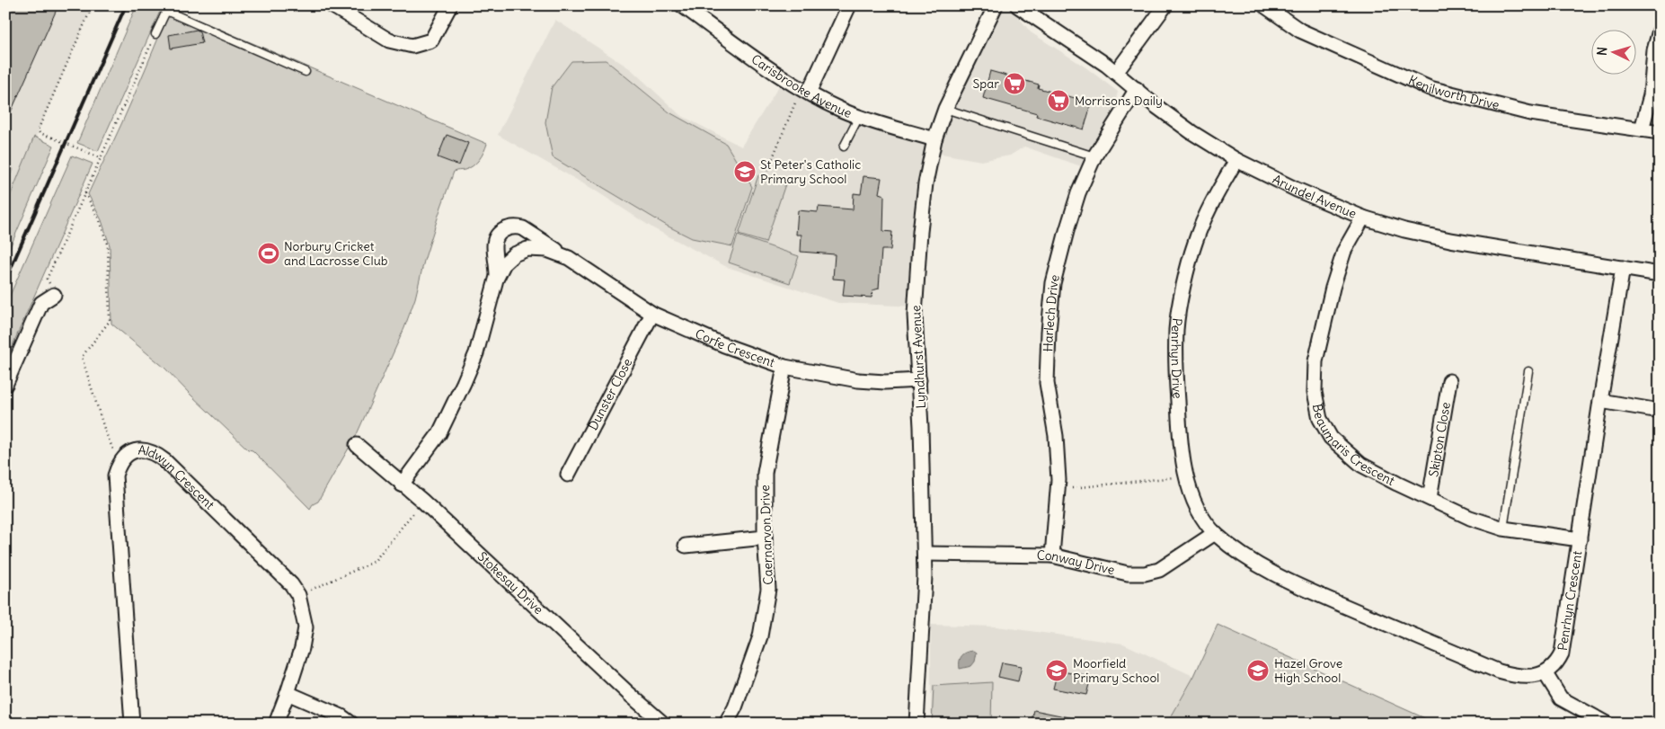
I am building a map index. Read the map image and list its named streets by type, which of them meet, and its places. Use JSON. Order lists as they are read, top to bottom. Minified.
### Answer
{"streets":{"street":["Carisbrooke Avenue","Kenilworth Drive","Arundel Avenue","Harlech Drive","Corfe Crescent","Lyndhurst Avenue","Penrhyn Drive","Dunster Close","Skipton Close","Beaumaris Crescent","Aldwyn Crescent","Caernarvon Drive","Conway Drive","Stokesay Drive","Penrhyn Crescent"]},"crossings":[["Carisbrooke Avenue","Lyndhurst Avenue"],["Arundel Avenue","Harlech Drive"],["Arundel Avenue","Penrhyn Drive"],["Arundel Avenue","Beaumaris Crescent"],["Arundel Avenue","Penrhyn Crescent"],["Harlech Drive","Conway Drive"],["Corfe Crescent","Lyndhurst Avenue"],["Corfe Crescent","Dunster Close"],["Corfe Crescent","Caernarvon Drive"],["Corfe Crescent","Stokesay Drive"],["Lyndhurst Avenue","Conway Drive"],["Penrhyn Drive","Conway Drive"],["Skipton Close","Beaumaris Crescent"],["Beaumaris Crescent","Penrhyn Crescent"]],"places":{"supermarket":["Spar","Morrisons Daily"],"school or university":["St Peter's Catholic Primary School","Moorfield Primary School","Hazel Grove High School"],"sports":["Norbury Cricket and Lacrosse Club"]},"north":"left"}
